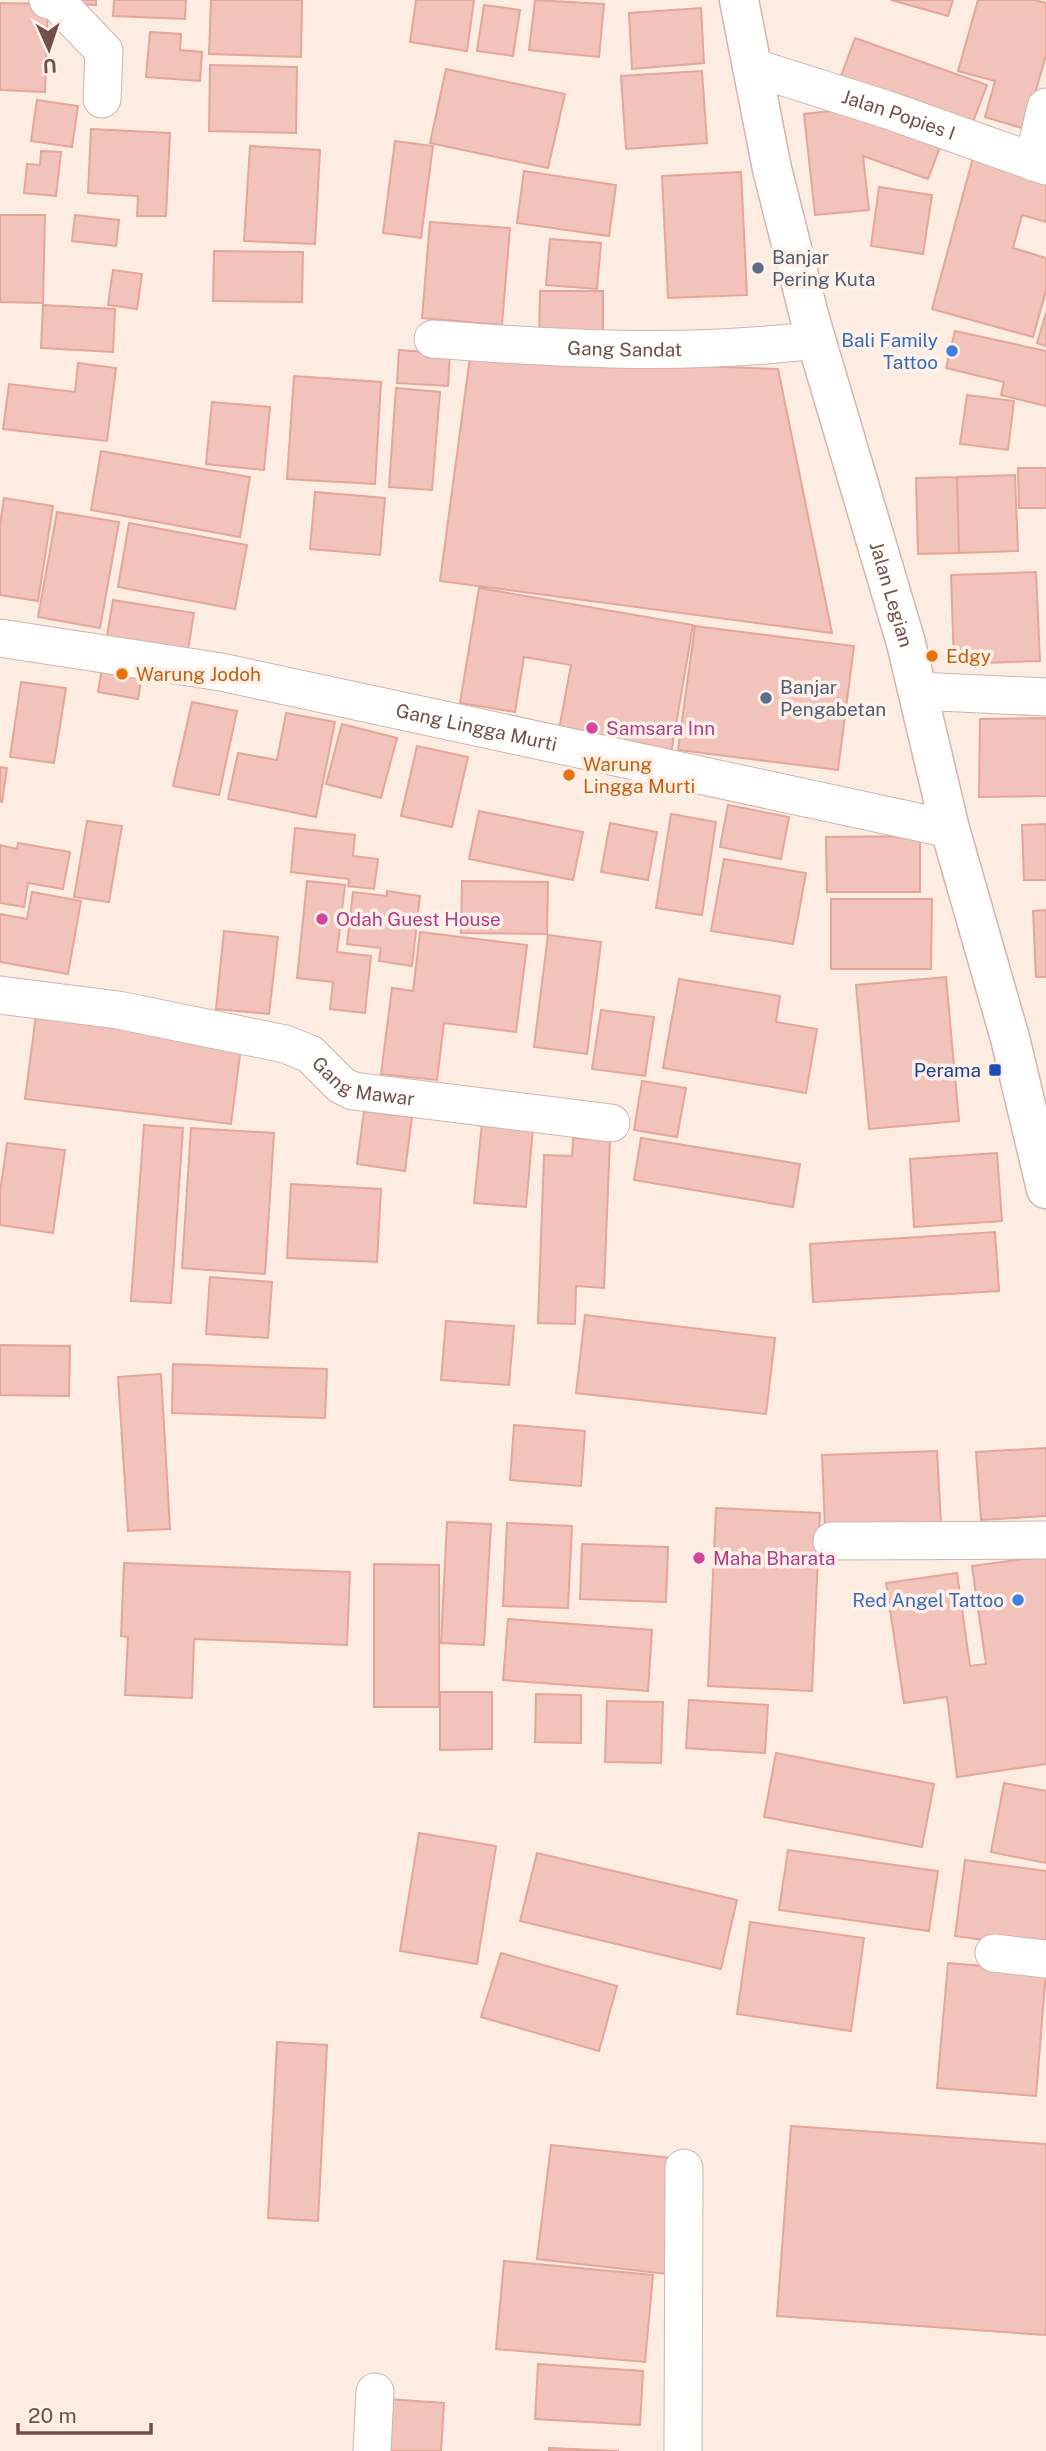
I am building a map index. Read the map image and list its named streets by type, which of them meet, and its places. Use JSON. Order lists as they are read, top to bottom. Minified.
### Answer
{"streets":{"main road":["Jalan Legian"],"street":["Jalan Popies I","Gang Sandat","Gang Lingga Murti","Gang Mawar"]},"crossings":[["Jalan Popies I","Jalan Legian"],["Gang Sandat","Jalan Legian"],["Jalan Legian","Gang Lingga Murti"]],"places":{"other":["Banjar Pering Kuta","Bali Family Tattoo","Edgy","Warung Jodoh","Banjar Pengabetan","Samsara Inn","Warung Lingga Murti","Odah Guest House","Maha Bharata","Red Angel Tattoo"],"transit":["Perama"]},"scale_bar":"20 m","north":"bottom"}
